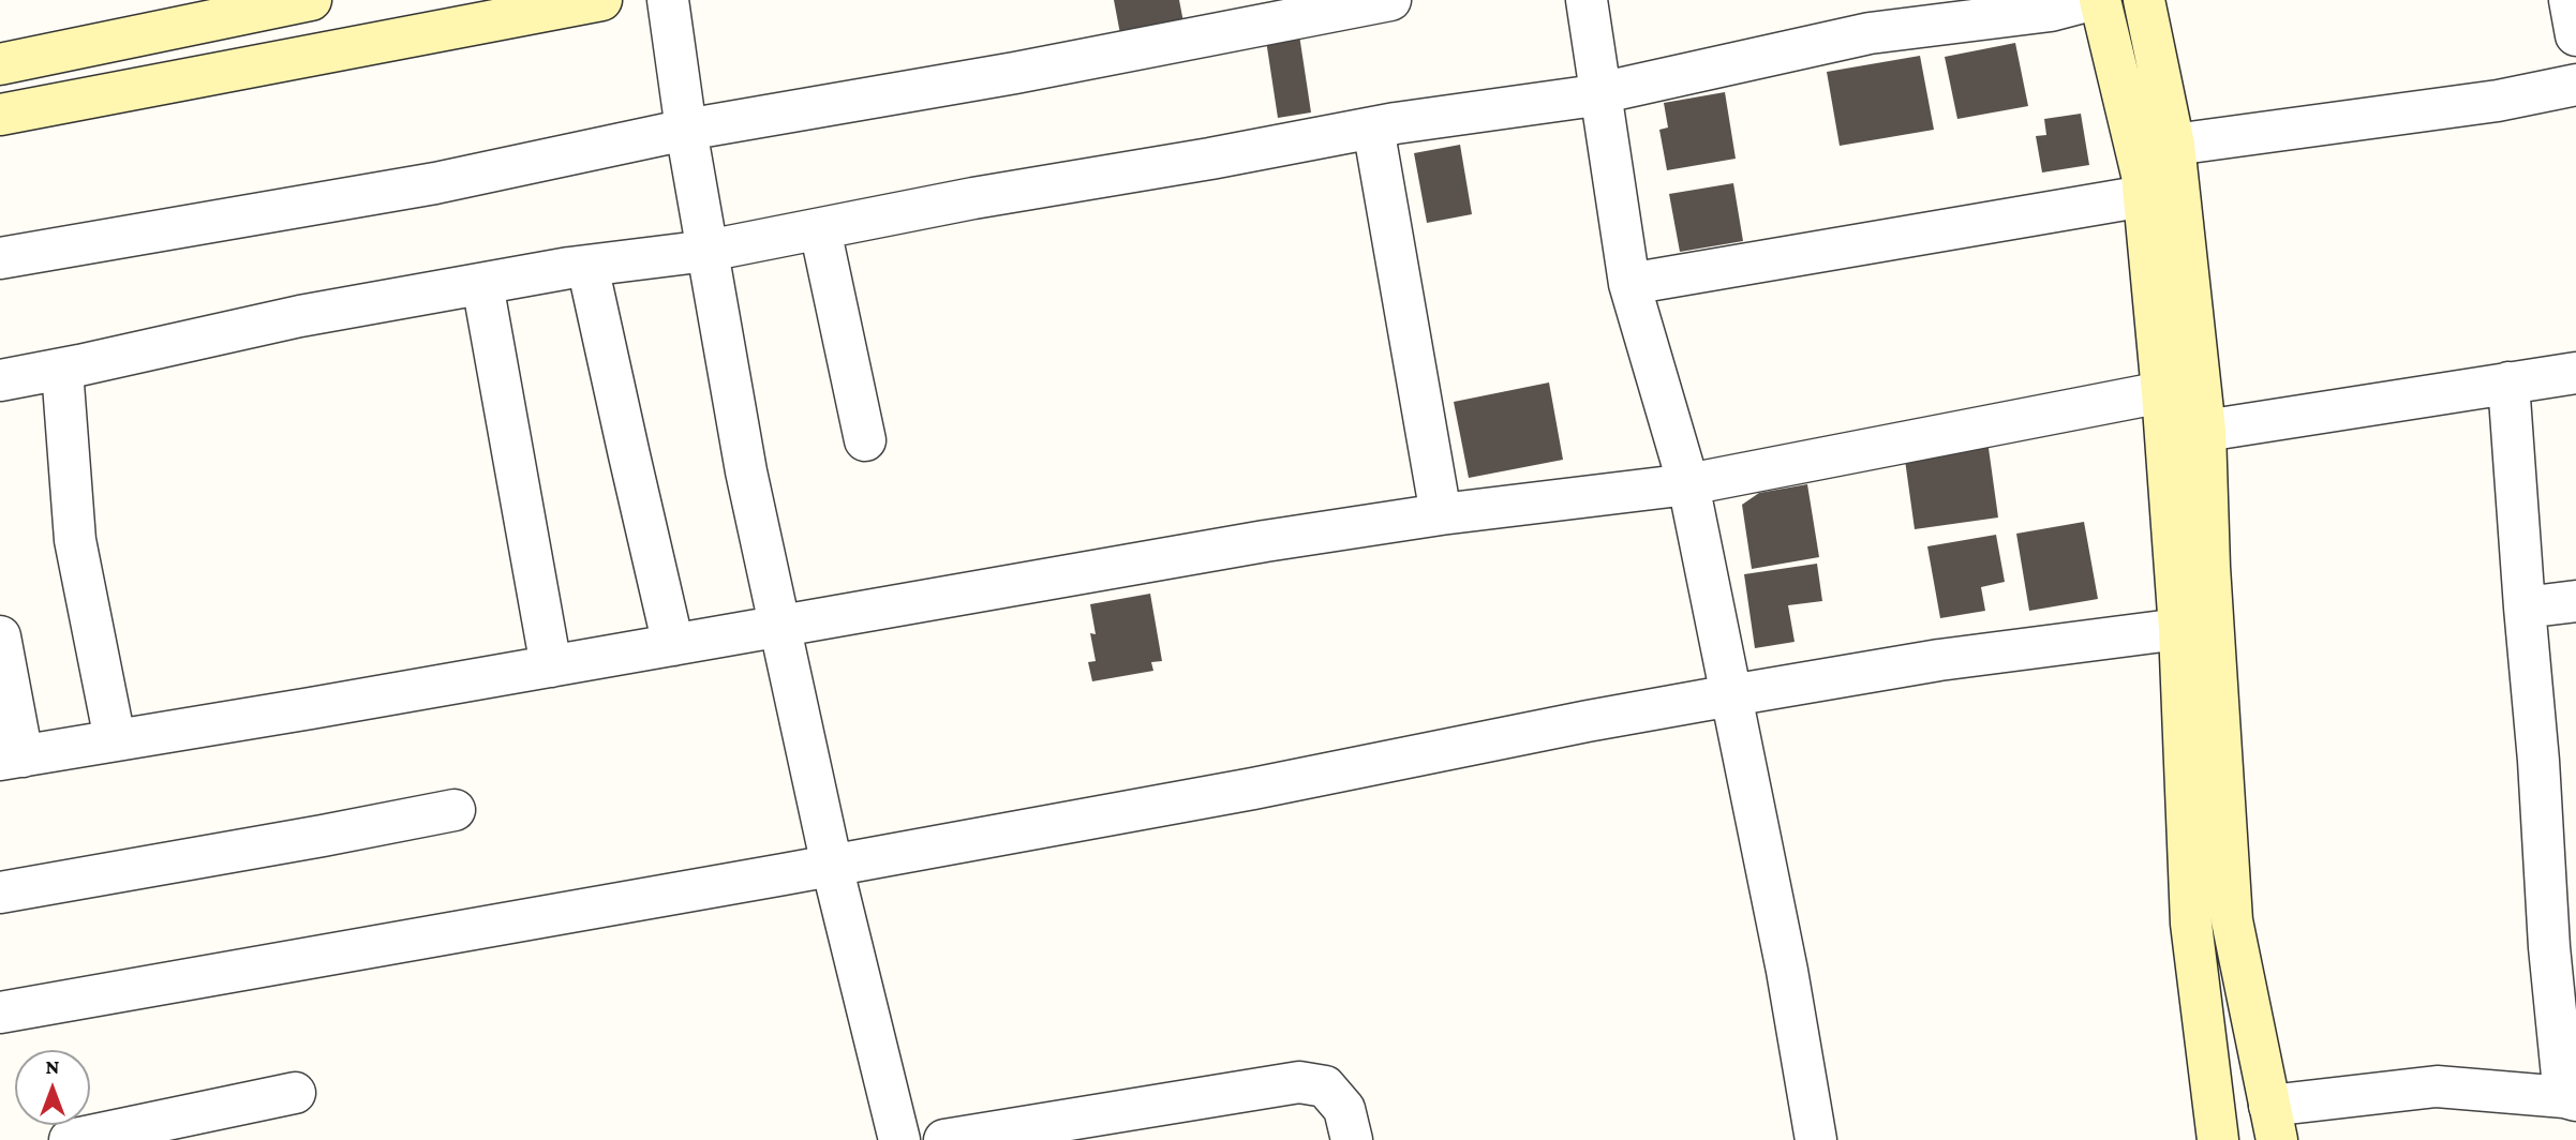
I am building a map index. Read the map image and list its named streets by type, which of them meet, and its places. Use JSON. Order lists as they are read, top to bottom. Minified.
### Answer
{"north":"top"}
